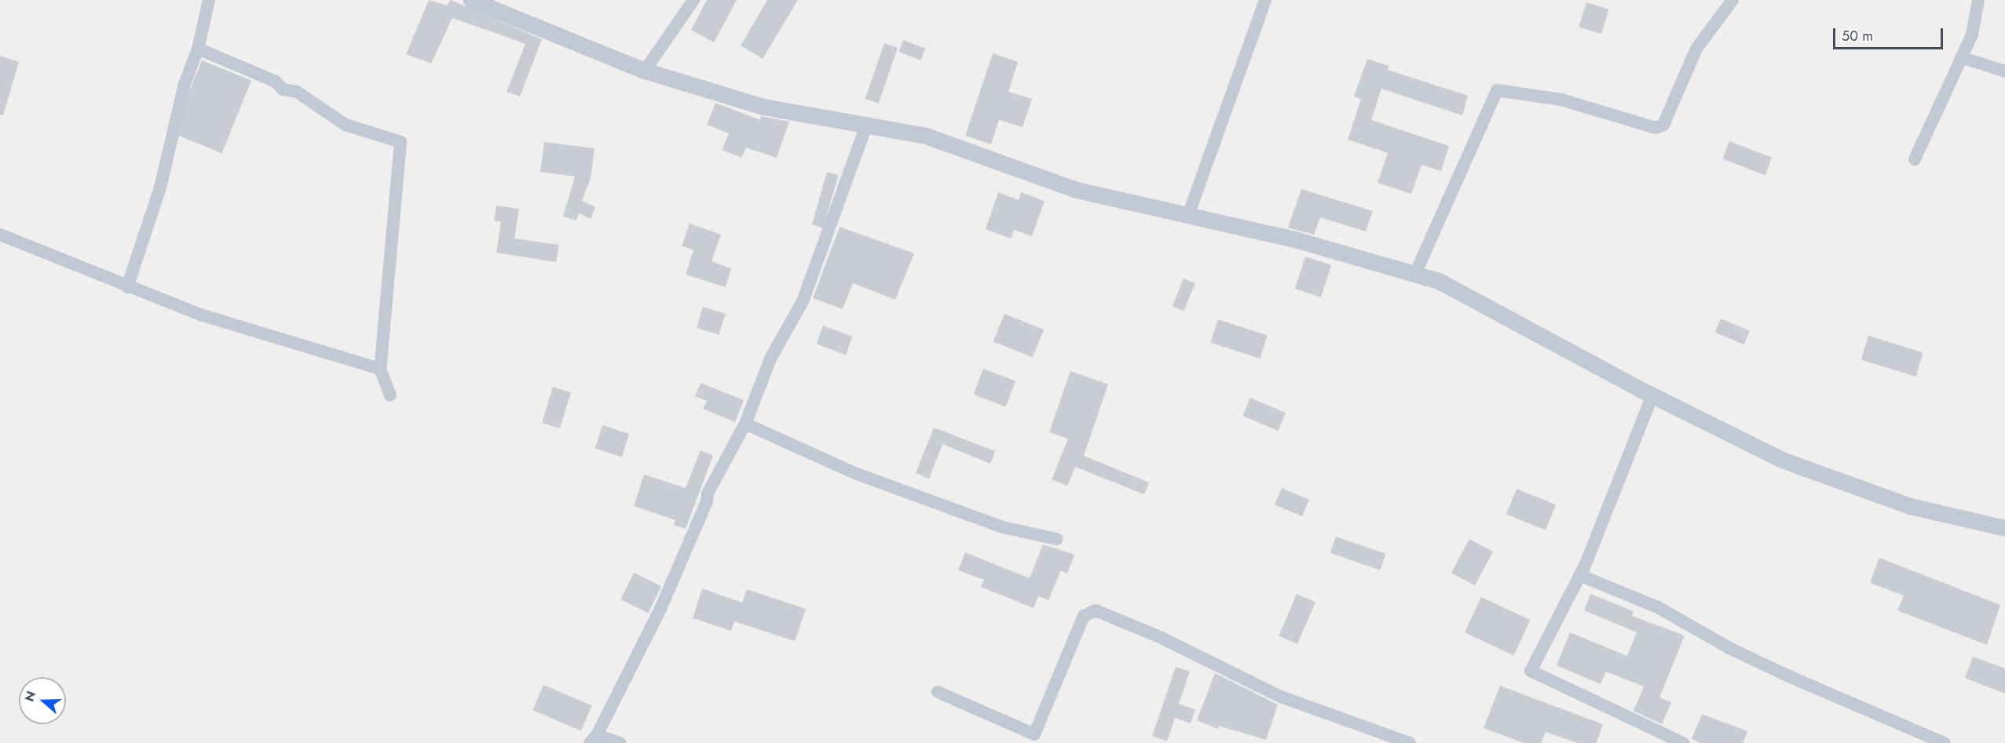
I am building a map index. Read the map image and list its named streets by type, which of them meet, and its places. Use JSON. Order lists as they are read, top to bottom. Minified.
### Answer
{"scale_bar":"50 m","north":"left"}
